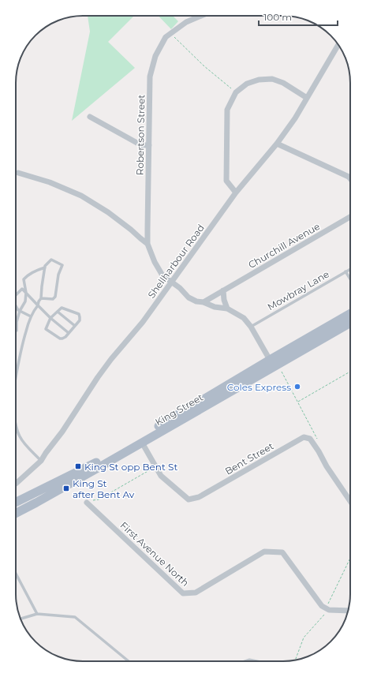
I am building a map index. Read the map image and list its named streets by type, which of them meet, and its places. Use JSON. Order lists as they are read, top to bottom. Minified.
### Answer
{"streets":{"main road":["King Street"],"street":["Robertson Street","Churchill Avenue","Shellharbour Road","Bent Street","First Avenue North"],"lane":["Mowbray Lane"]},"crossings":[["Robertson Street","Churchill Avenue"],["Robertson Street","Shellharbour Road"],["Robertson Street","Mowbray Lane"],["Robertson Street","King Street"],["King Street","Bent Street"]],"places":{"other":["Coles Express"],"transit":["King St opp Bent St","King St after Bent Av"]},"scale_bar":"100 m"}
